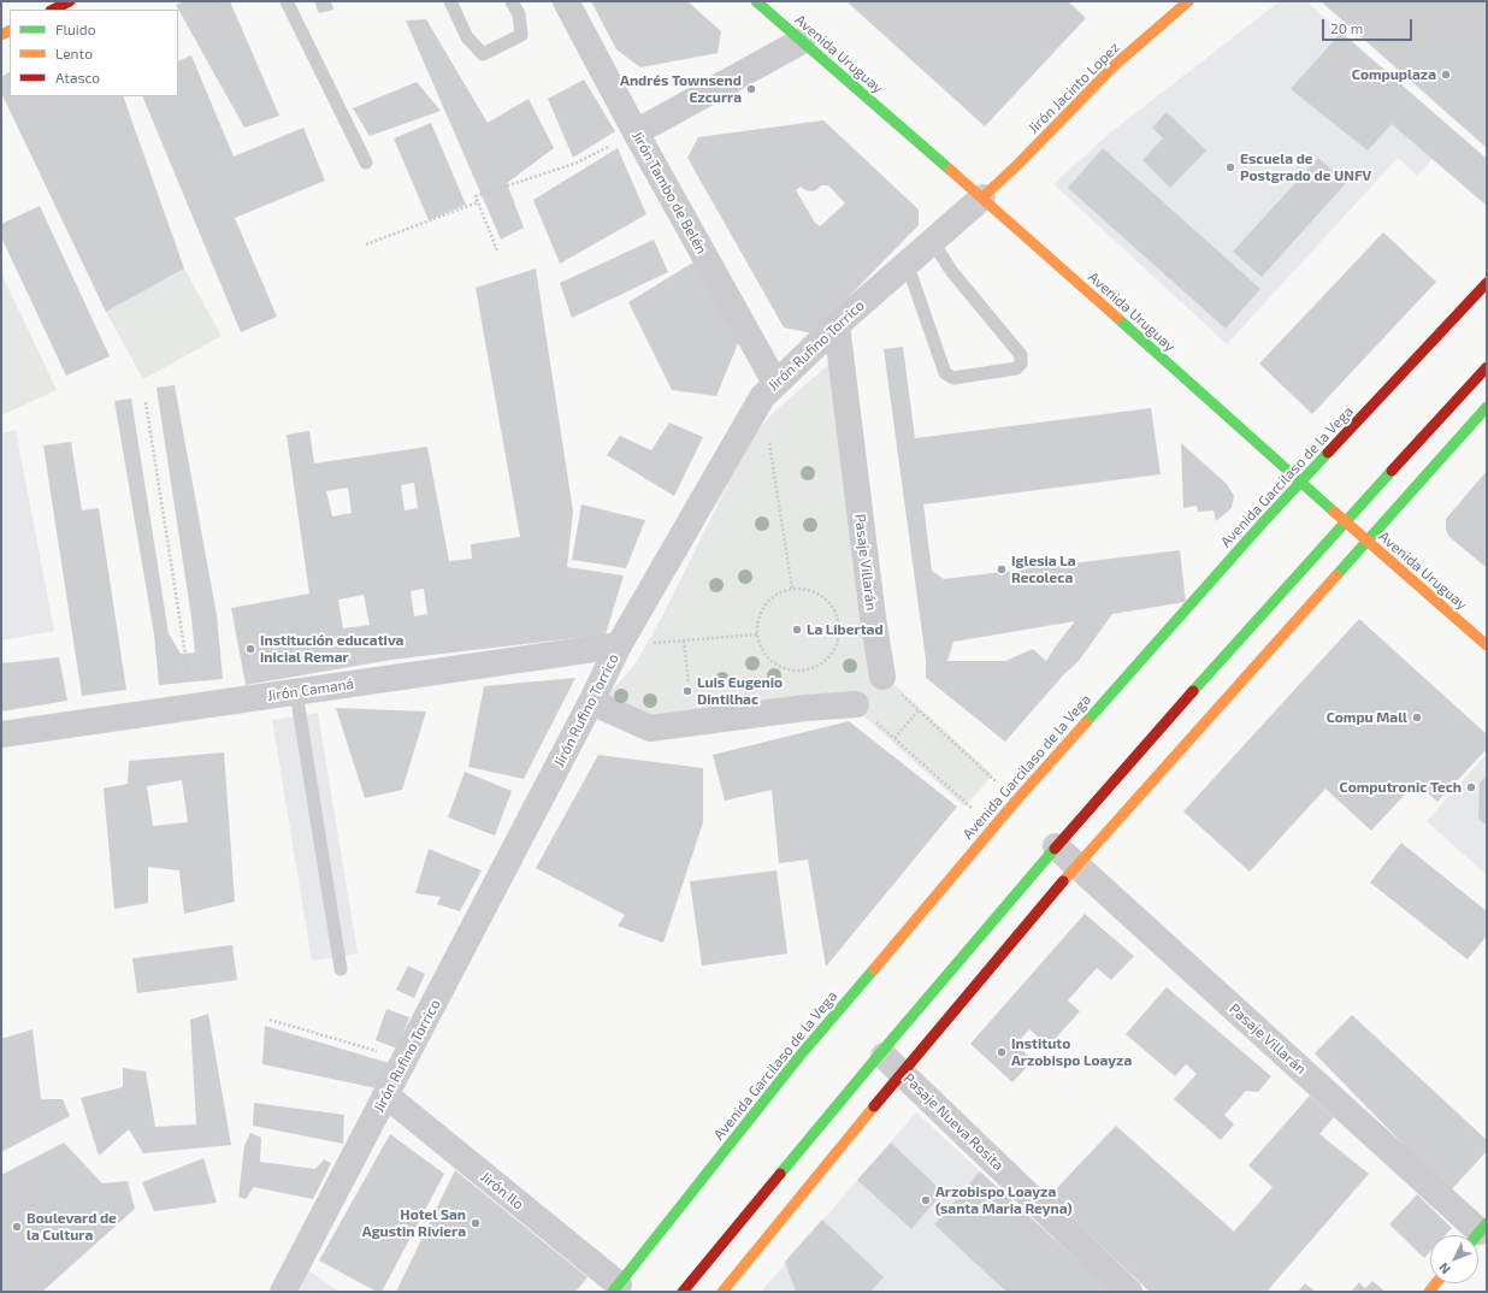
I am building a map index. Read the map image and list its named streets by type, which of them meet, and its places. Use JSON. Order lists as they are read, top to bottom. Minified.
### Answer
{"streets":{"main road":["Avenida Uruguay","Jirón Jacinto Lopez","Avenida Garcilaso de la Vega"],"street":["Jirón Tambo de Belén","Jirón Rufino Torrico","Pasaje Villarán","Jirón Camaná","Pasaje Nueva Rosita","Jirón Ilo"]},"crossings":[["Avenida Uruguay","Jirón Jacinto Lopez"],["Avenida Uruguay","Jirón Rufino Torrico"],["Avenida Uruguay","Avenida Garcilaso de la Vega"],["Jirón Jacinto Lopez","Jirón Rufino Torrico"],["Jirón Tambo de Belén","Jirón Rufino Torrico"],["Jirón Rufino Torrico","Pasaje Villarán"],["Jirón Rufino Torrico","Jirón Camaná"],["Jirón Rufino Torrico","Jirón Ilo"],["Avenida Garcilaso de la Vega","Jirón Ilo"]],"places":["Compuplaza","Andrés Townsend Ezcurra","Escuela de Postgrado de UNFV","Iglesia La Recoleca","La Libertad","Institución educativa inicial Remar","Luis Eugenio Dintilhac","Compu Mall","Computronic Tech","Instituto Arzobispo Loayza","Arzobispo Loayza (santa Maria Reyna)","Hotel San Agustin Riviera","Boulevard de la Cultura"],"legend":["Fluido","Lento","Atasco"],"scale_bar":"20 m","north":"bottom left"}
